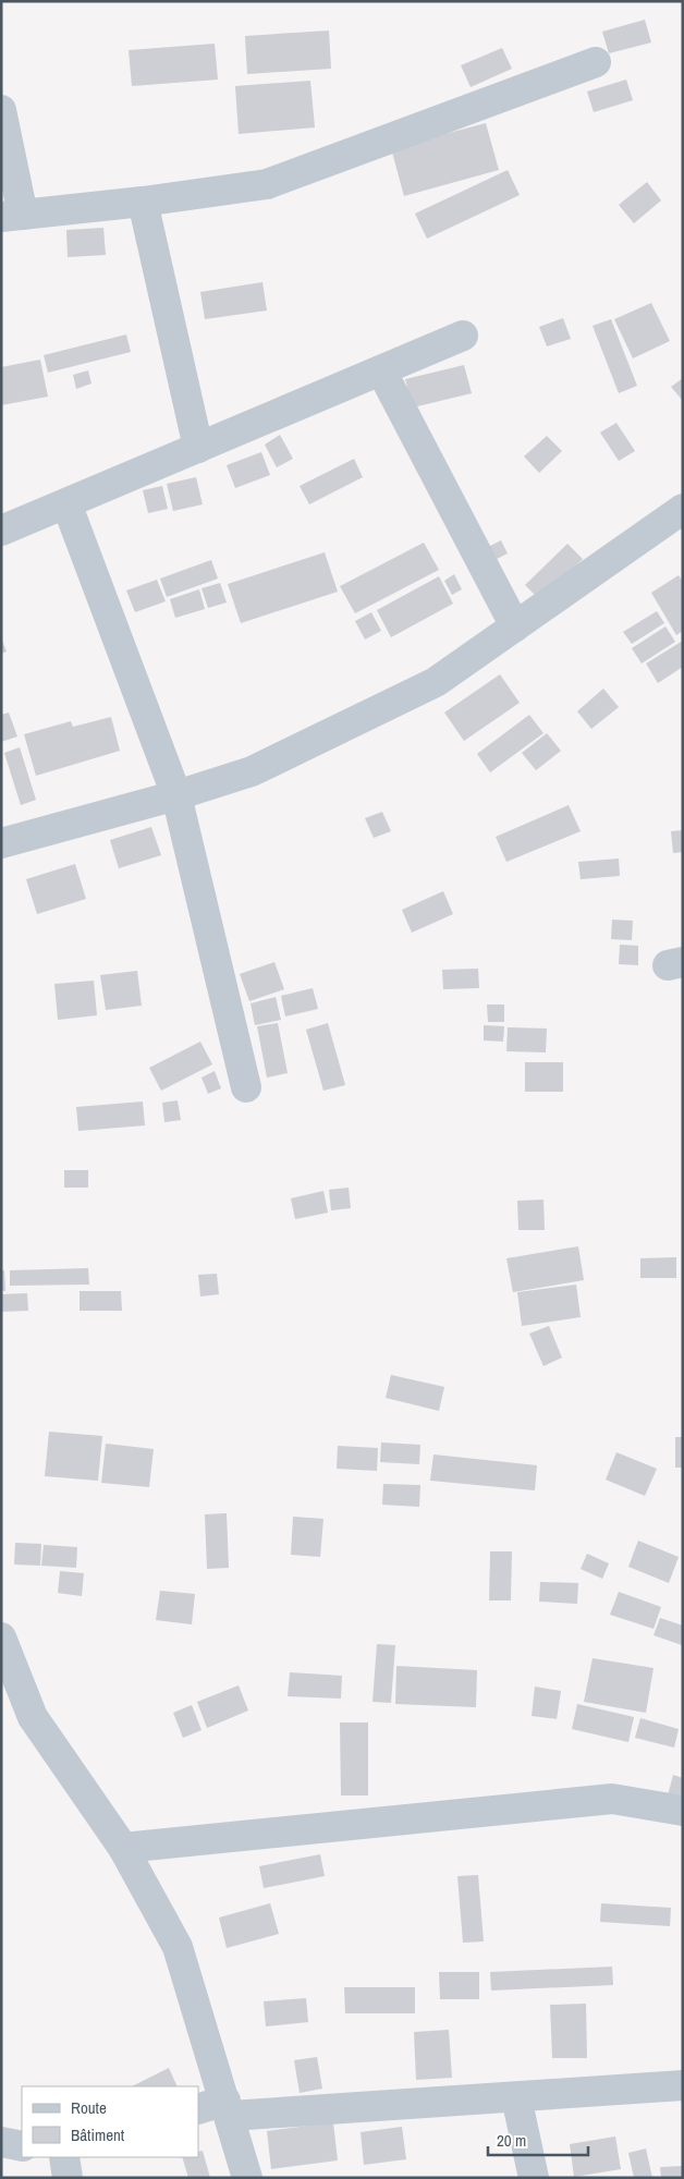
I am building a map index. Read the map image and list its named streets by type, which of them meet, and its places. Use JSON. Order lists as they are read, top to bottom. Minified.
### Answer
{"legend":["Route","Bâtiment"],"scale_bar":"20 m"}
